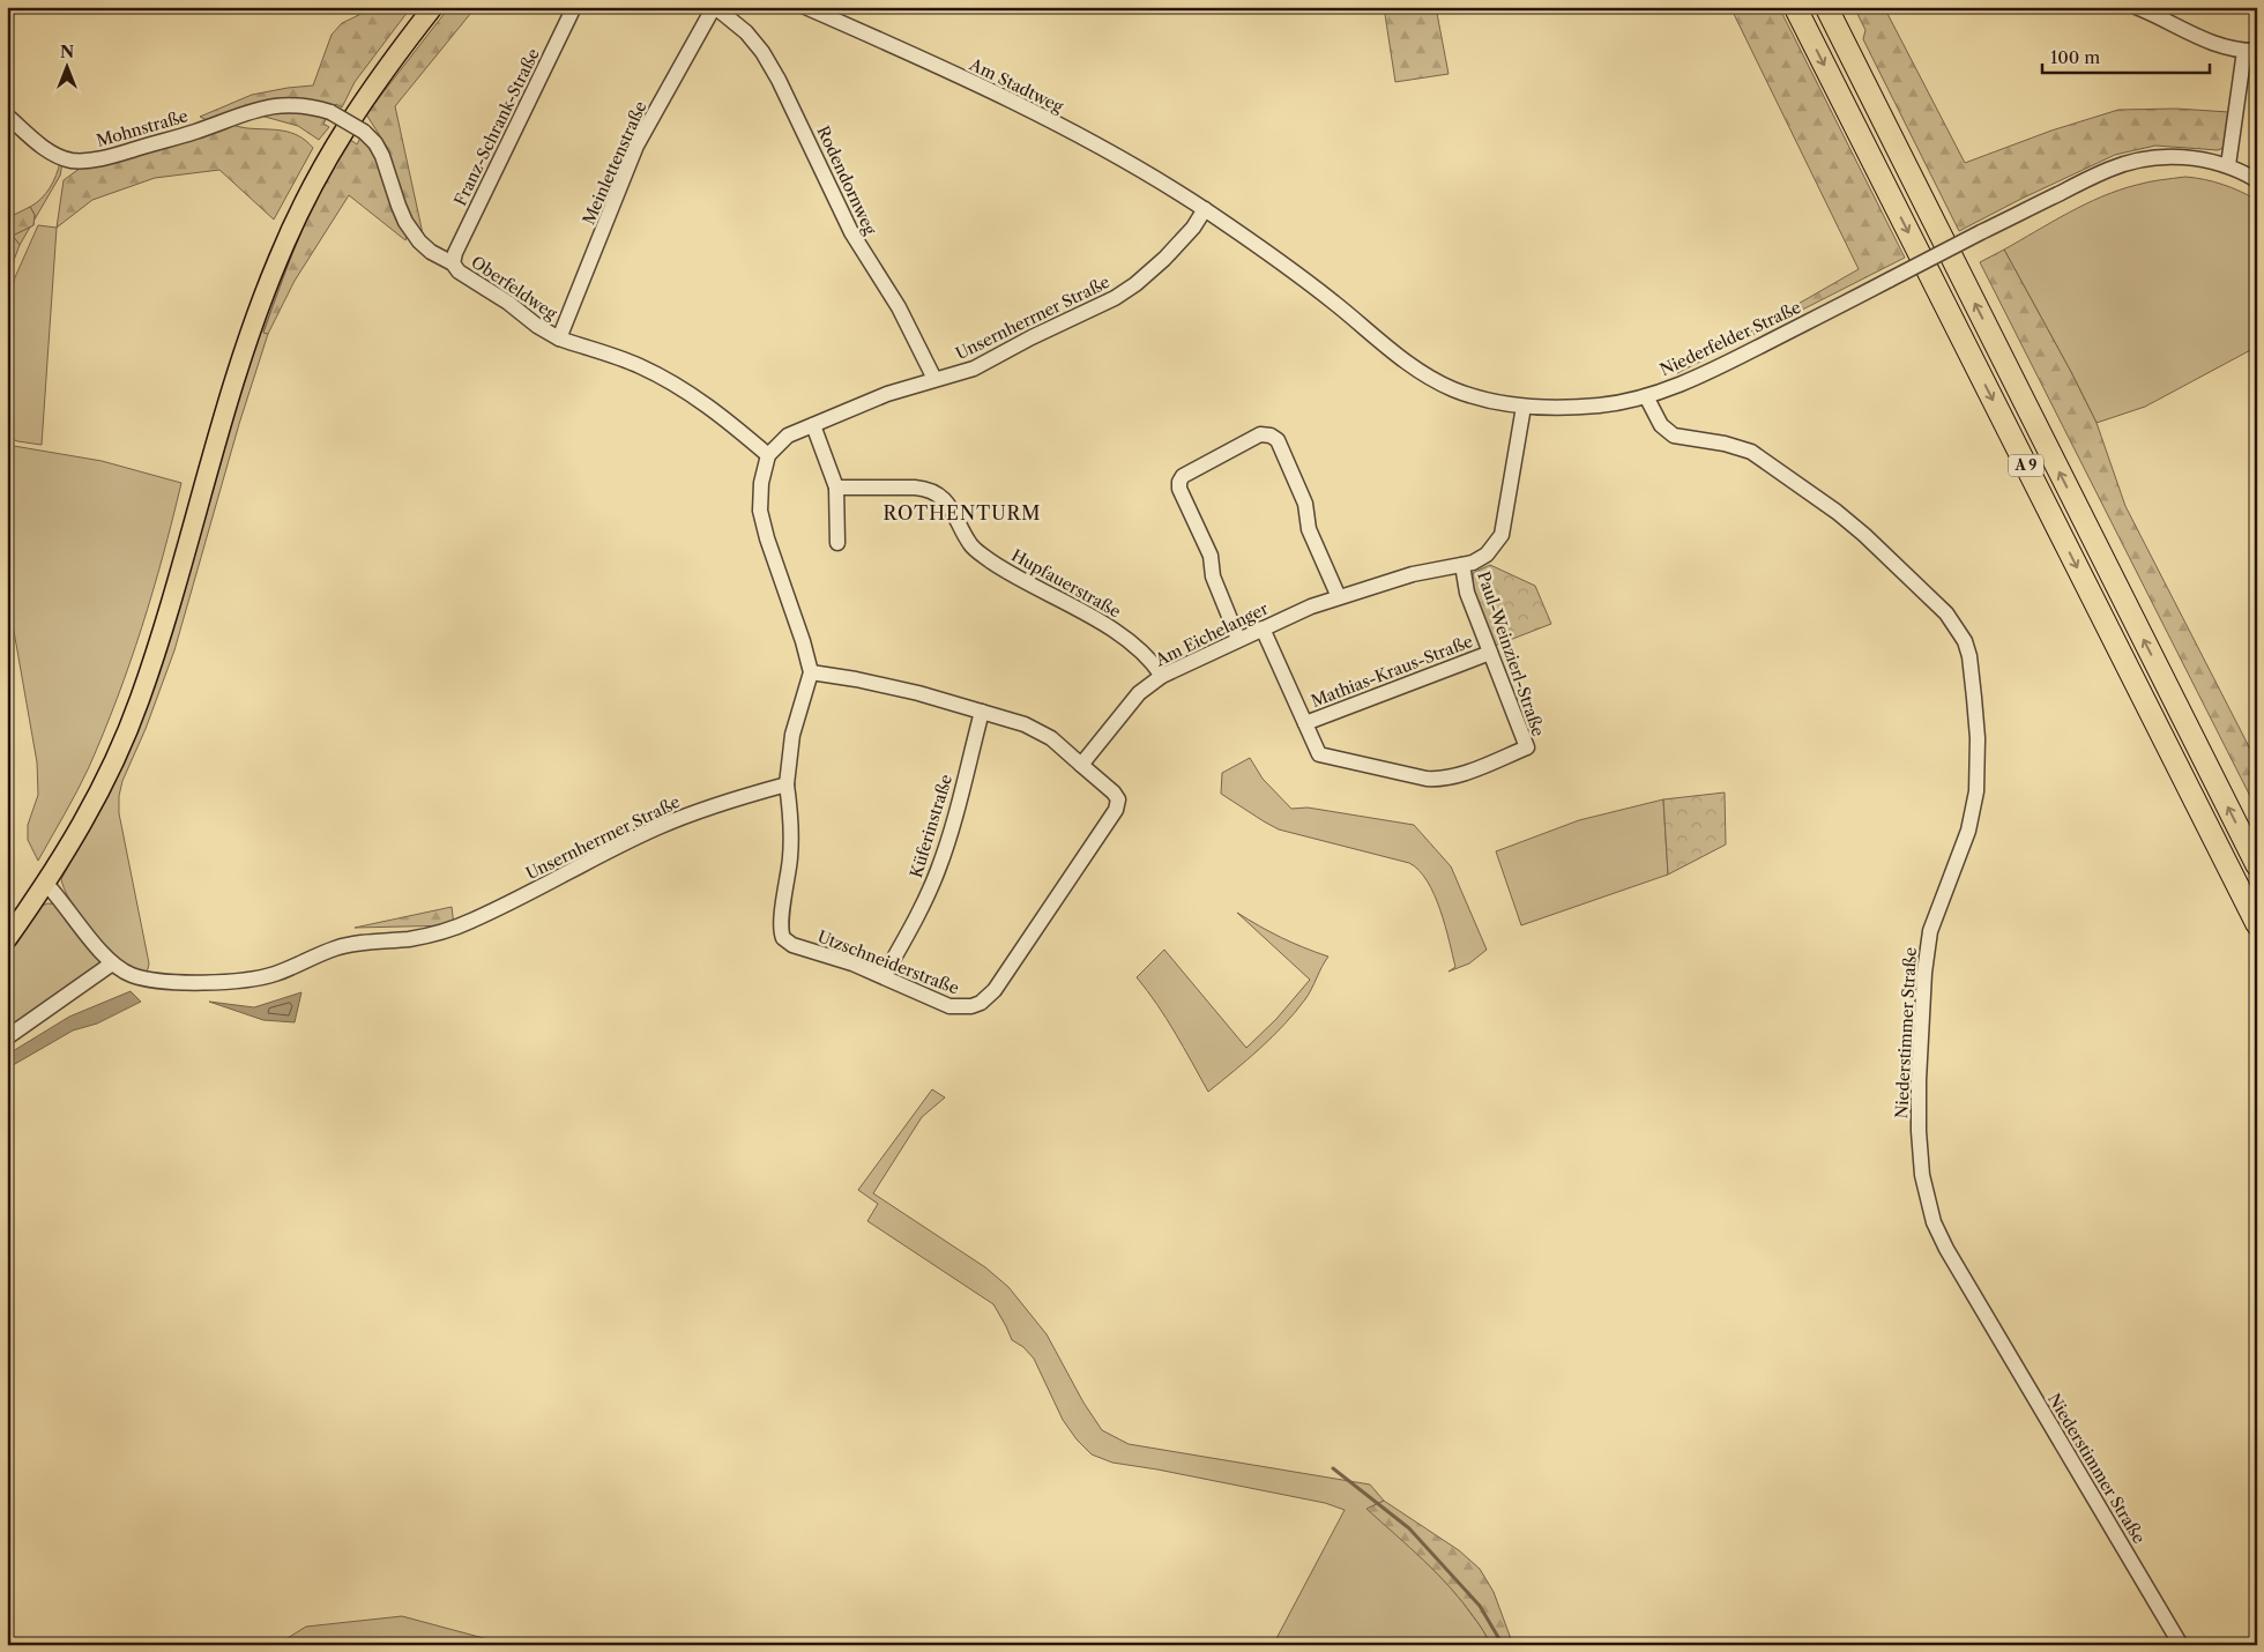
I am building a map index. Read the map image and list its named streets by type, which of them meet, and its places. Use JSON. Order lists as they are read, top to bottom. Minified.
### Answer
{"streets":{"highway":["A 9"],"street":["Am Stadtweg","Franz-Schrank-Straße","Mohnstraße","Meinlettenstraße","Rodendornweg","Oberfeldweg","Unsernherrner Straße","Niederfelder Straße","Hupfauerstraße","Am Eichelanger","Paul-Weinzierl-Straße","Mathias-Kraus-Straße","Küferinstraße","Utzschneiderstraße","Niederstimmer Straße"]},"crossings":[["Am Stadtweg","Unsernherrner Straße"],["Am Stadtweg","Niederfelder Straße"],["Franz-Schrank-Straße","Oberfeldweg"],["Mohnstraße","Oberfeldweg"],["Meinlettenstraße","Rodendornweg"],["Meinlettenstraße","Oberfeldweg"],["Rodendornweg","Unsernherrner Straße"],["Oberfeldweg","Unsernherrner Straße"],["Unsernherrner Straße","Niederfelder Straße"],["Unsernherrner Straße","Utzschneiderstraße"],["Niederfelder Straße","Am Eichelanger"],["Niederfelder Straße","Niederstimmer Straße"],["Hupfauerstraße","Am Eichelanger"],["Am Eichelanger","Paul-Weinzierl-Straße"],["Am Eichelanger","Utzschneiderstraße"],["Paul-Weinzierl-Straße","Mathias-Kraus-Straße"],["Küferinstraße","Utzschneiderstraße"]],"districts":["ROTHENTURM"],"scale_bar":"100 m","north":"top"}
